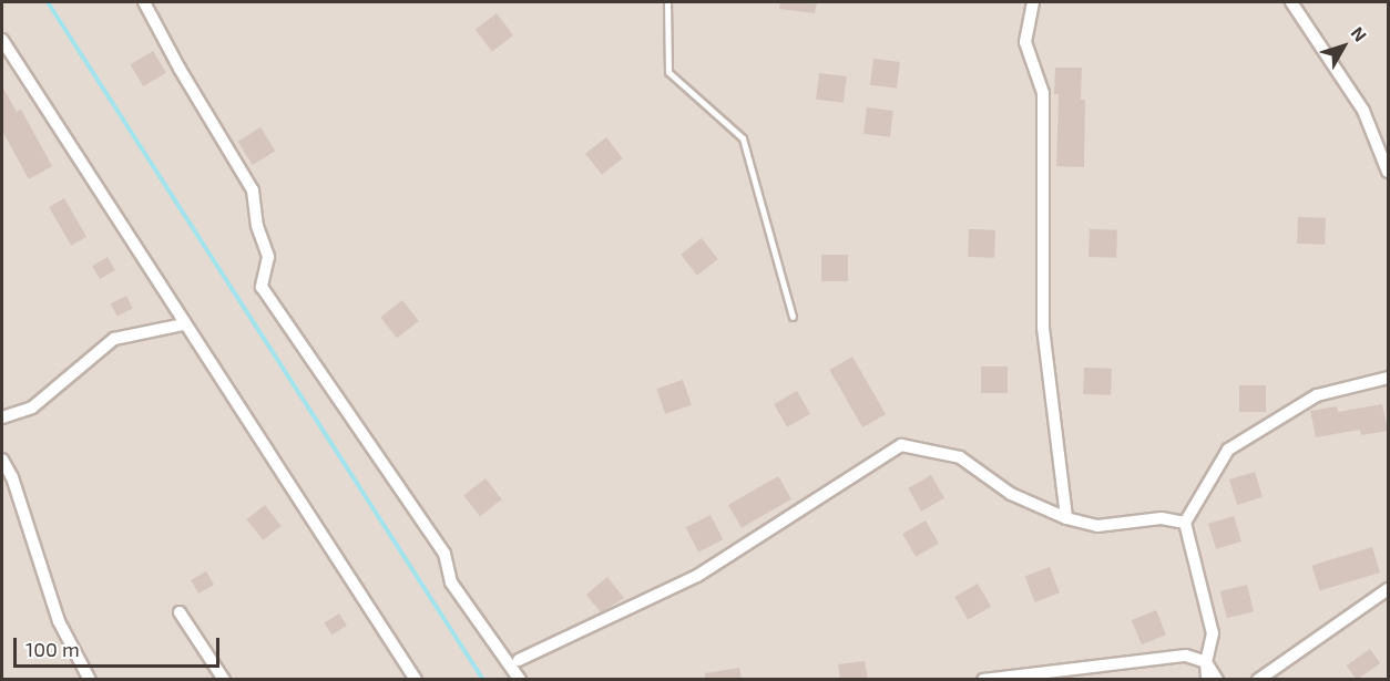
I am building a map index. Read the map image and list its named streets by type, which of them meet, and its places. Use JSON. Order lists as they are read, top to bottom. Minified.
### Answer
{"scale_bar":"100 m","north":"top right"}
